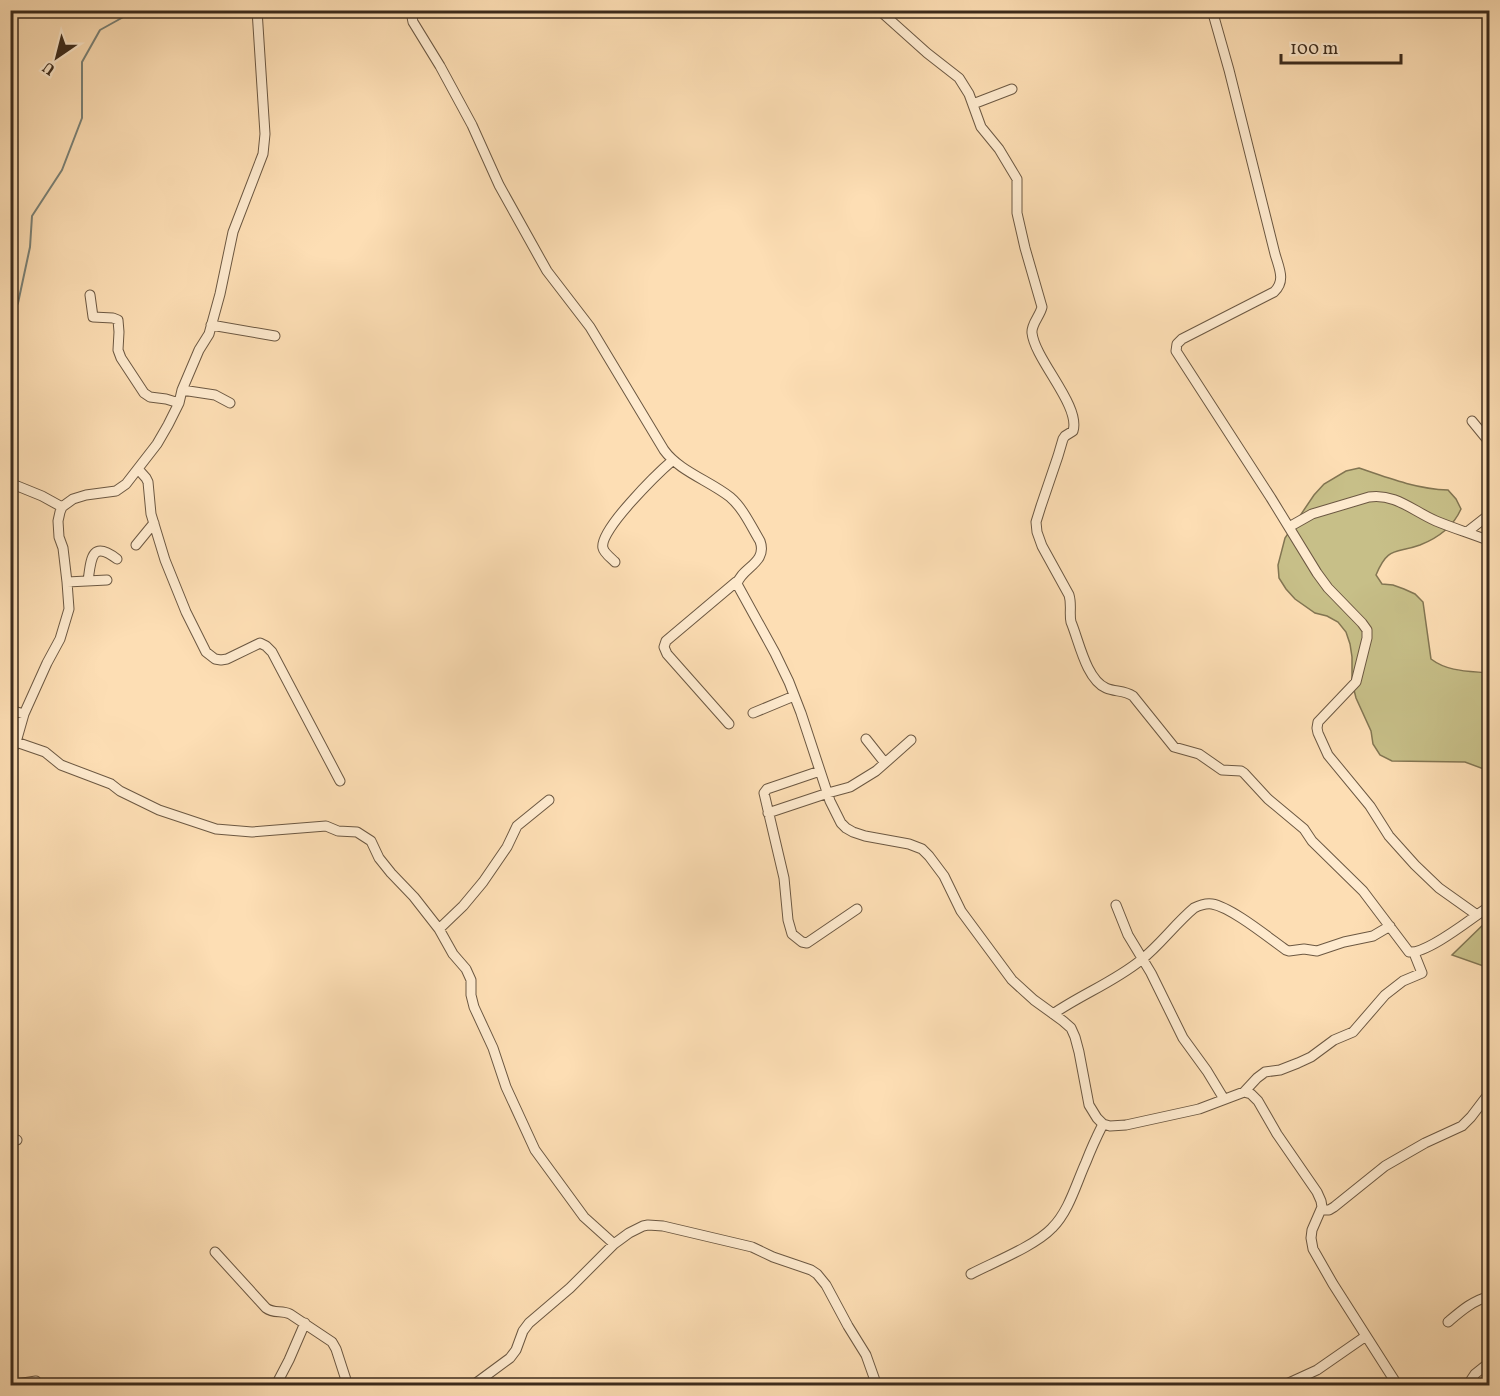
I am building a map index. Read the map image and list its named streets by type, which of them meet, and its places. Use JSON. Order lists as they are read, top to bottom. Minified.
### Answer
{"scale_bar":"100 m","north":"bottom left"}
